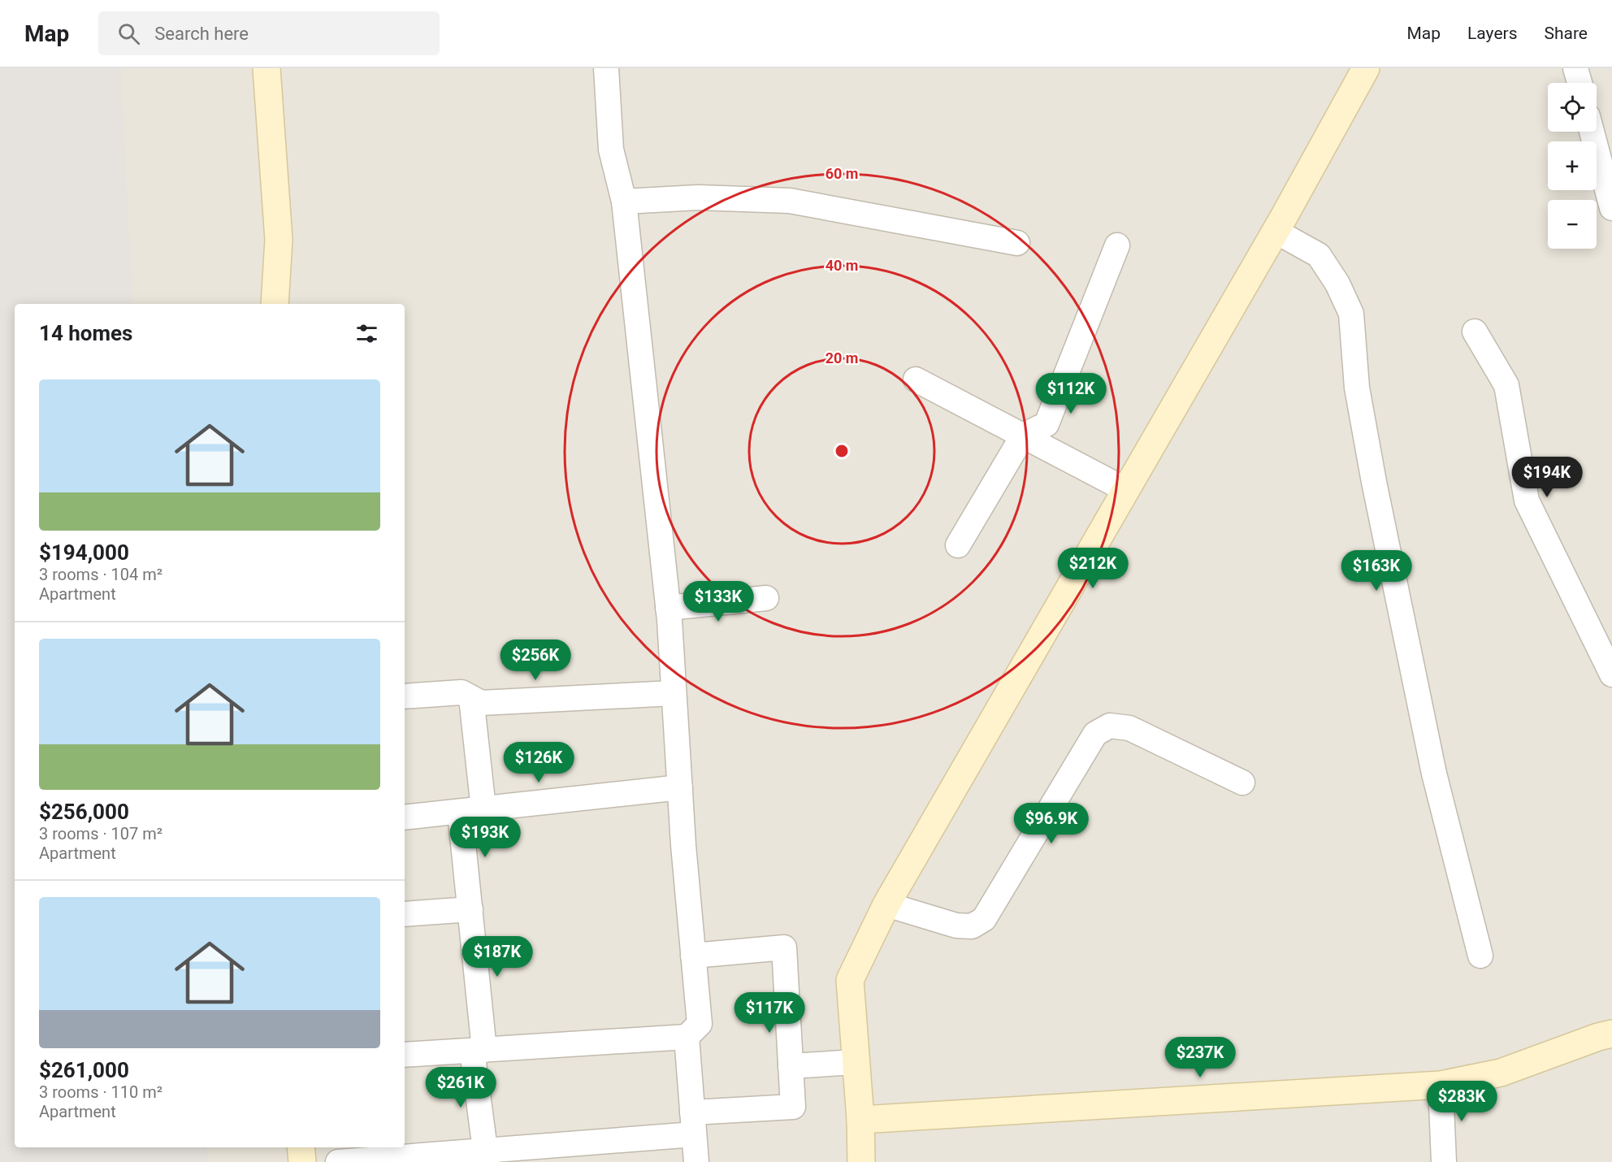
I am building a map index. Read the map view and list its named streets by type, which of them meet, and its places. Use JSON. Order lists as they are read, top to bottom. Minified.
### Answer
{"page":{"header":"Map","search":"Search here","nav":["Map","Layers","Share"],"map_buttons":["+","−"],"heading":"14 homes","list":[{"name":"$194,000","note":"3 rooms · 104 m² · Apartment"},{"name":"$256,000","note":"3 rooms · 107 m² · Apartment"},{"name":"$261,000","note":"3 rooms · 110 m² · Apartment"}],"price":["$112K","$194K","$212K","$163K","$133K","$256K","$126K","$96.9K","$193K","$187K","$117K","$237K","$261K","$283K"]},"rings":["60 m","40 m","20 m"]}
